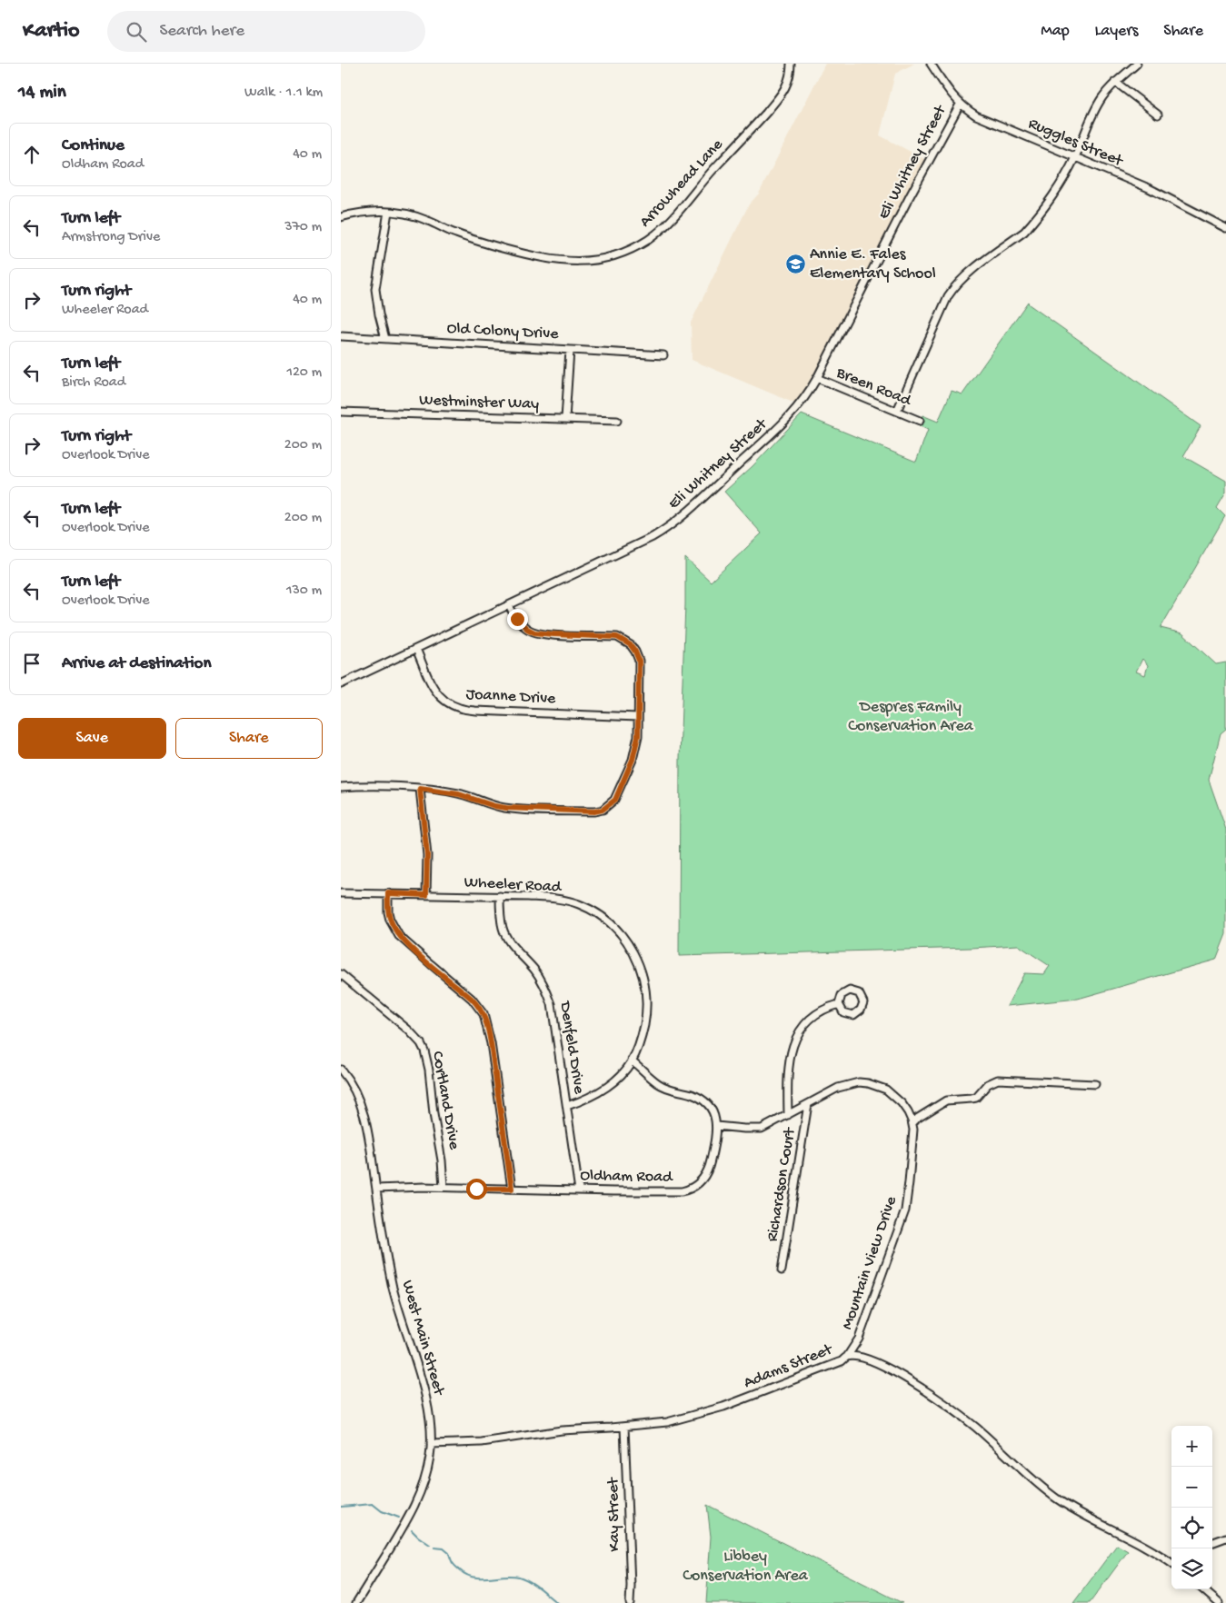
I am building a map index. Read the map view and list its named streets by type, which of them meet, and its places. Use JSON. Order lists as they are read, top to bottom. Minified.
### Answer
{"streets":{"street":["Ruggles Street","Eli Whitney Street","Arrowhead Lane","Old Colony Drive","Breen Road","Westminster Way","Joanne Drive","Wheeler Road","Denfeld Drive","Cortland Drive","Oldham Road","Richardson Court","Mountain View Drive","West Main Street","Adams Street","Kay Street"]},"crossings":[["Ruggles Street","Eli Whitney Street"],["Eli Whitney Street","Breen Road"],["Eli Whitney Street","Joanne Drive"],["Wheeler Road","Denfeld Drive"],["Denfeld Drive","Oldham Road"],["Cortland Drive","Oldham Road"],["Oldham Road","West Main Street"],["Mountain View Drive","Adams Street"],["West Main Street","Adams Street"],["Adams Street","Kay Street"]],"parks":["Despres Family Conservation Area","Libbey Conservation Area"],"places":{"school or university":["Annie E. Fales Elementary School"]},"page":{"header":"Kartio","search":"Search here","nav":["Map","Layers","Share"],"heading":["14 min","Walk · 1.1 km"],"list":[["Continue","Oldham Road","40 m"],["Turn left","Armstrong Drive","370 m"],["Turn right","Wheeler Road","40 m"],["Turn left","Birch Road","120 m"],["Turn right","Overlook Drive","200 m"],["Turn left","Overlook Drive","200 m"],["Turn left","Overlook Drive","130 m"],"Arrive at destination"],"buttons":["Save","Share"],"map_buttons":["+","−"]}}
